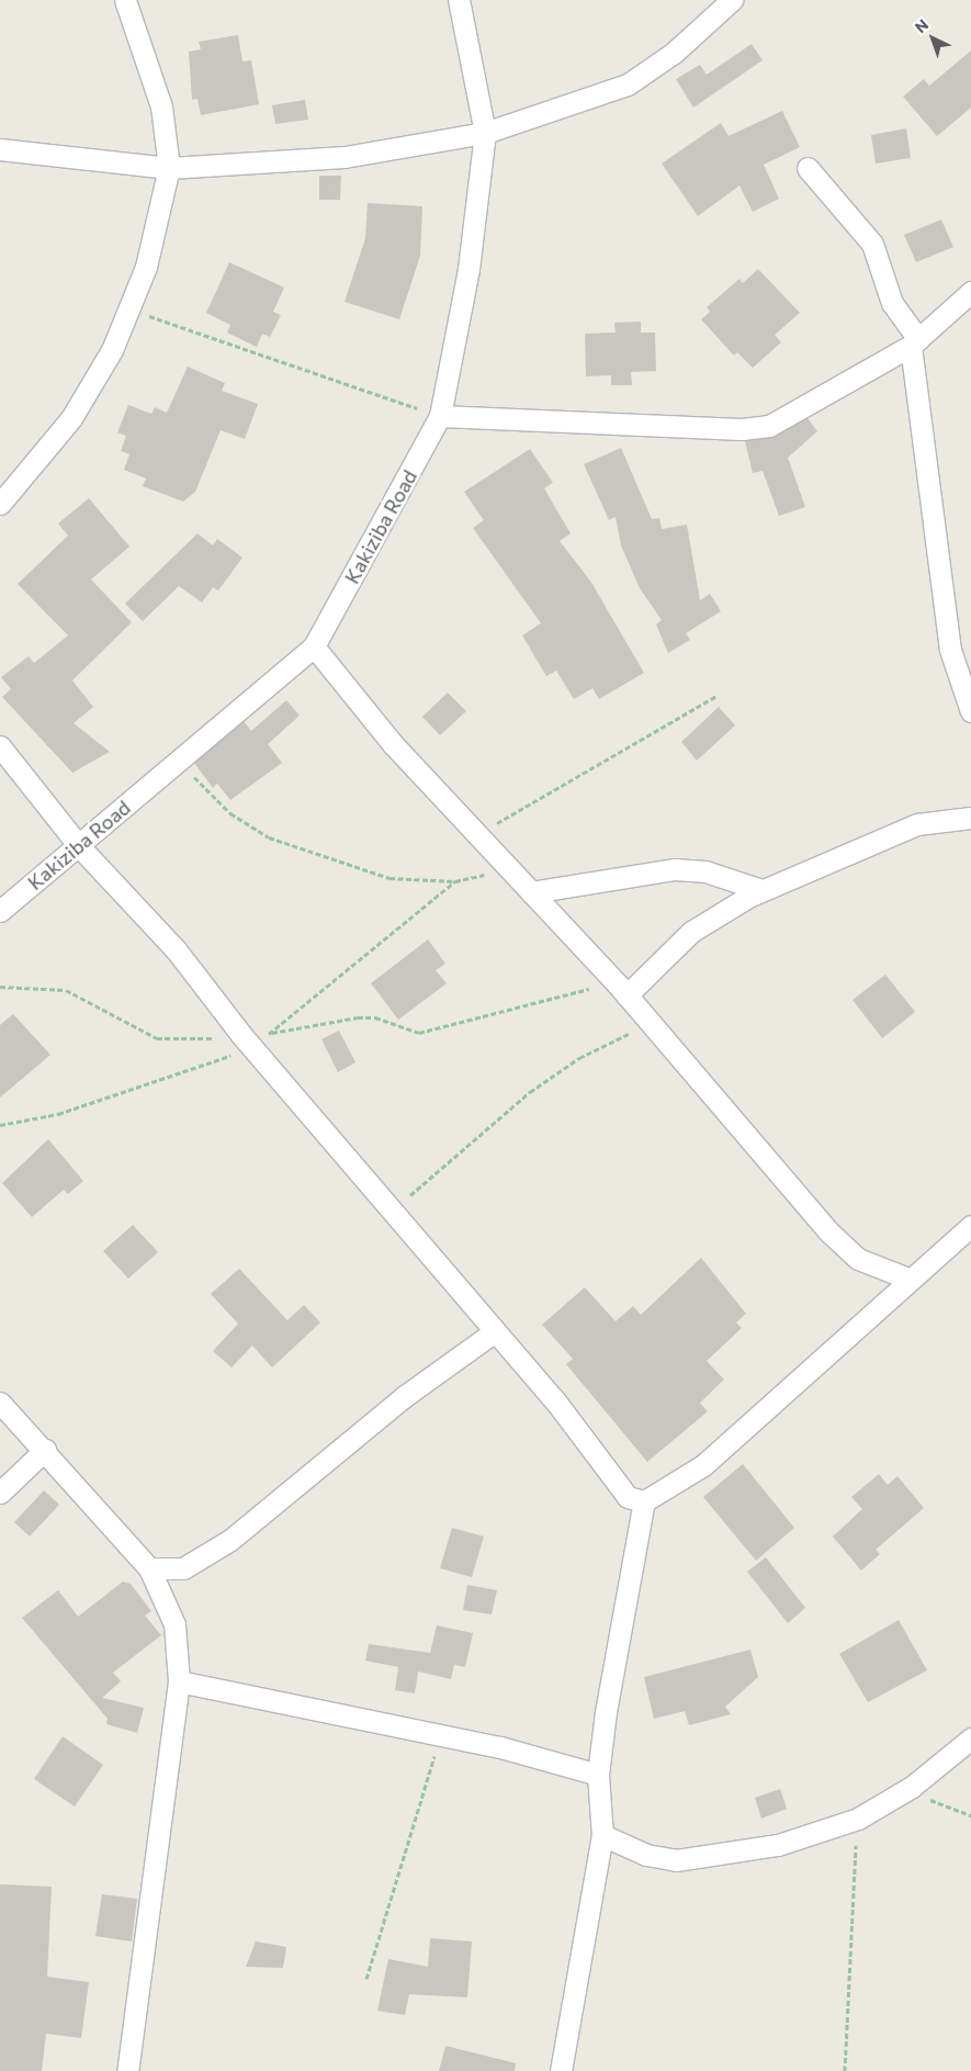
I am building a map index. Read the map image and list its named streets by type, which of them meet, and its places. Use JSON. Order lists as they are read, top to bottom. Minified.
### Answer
{"streets":{"street":["Kakiziba Road"]},"north":"top left"}
